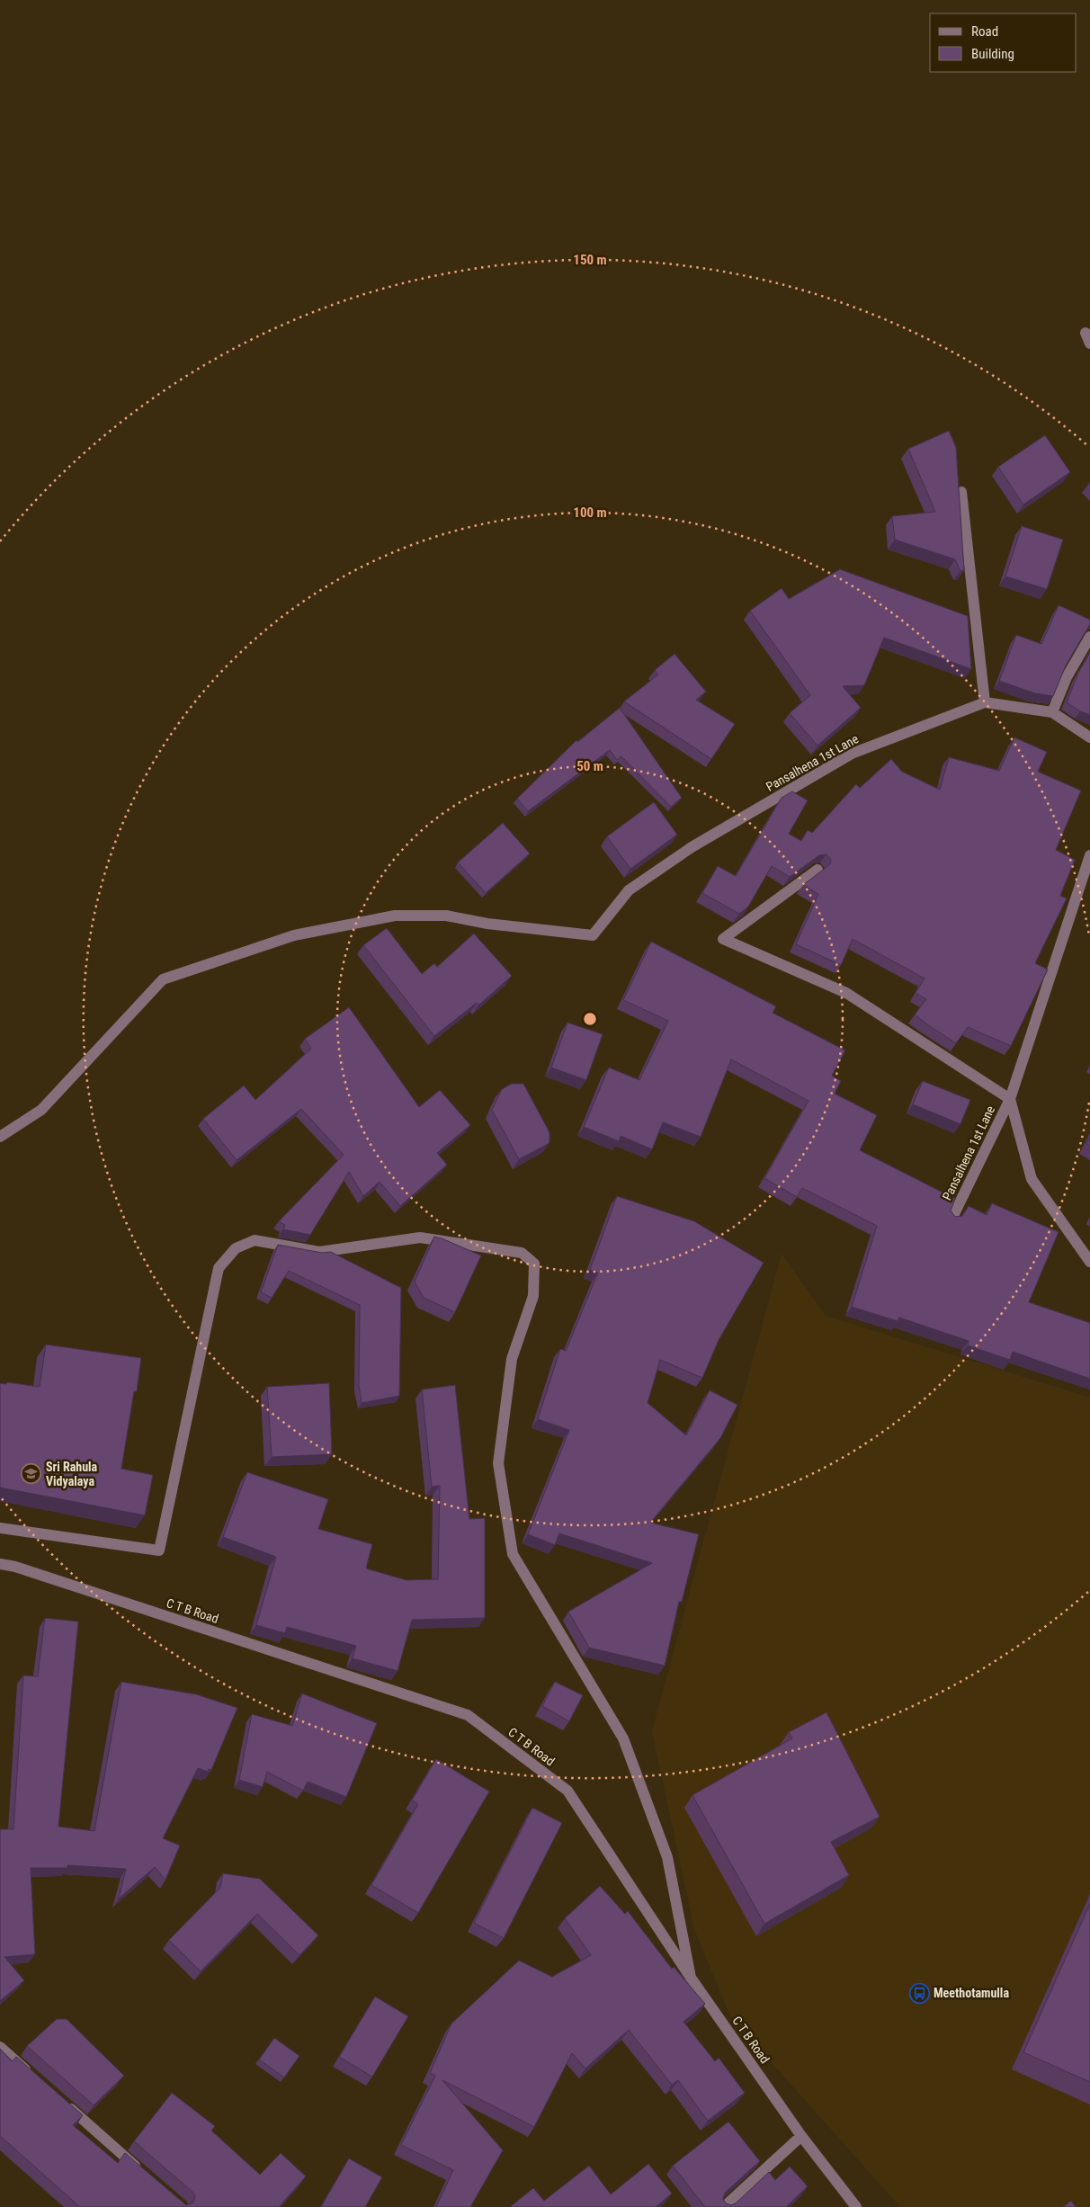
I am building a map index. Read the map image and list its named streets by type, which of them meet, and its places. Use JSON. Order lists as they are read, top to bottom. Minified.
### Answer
{"streets":{"street":["Pansalhena 1st Lane","C T B Road"]},"places":{"school or university":["Sri Rahula Vidyalaya"],"bus stop":["Meethotamulla"]},"legend":["Road","Building"],"rings":["150 m","100 m","50 m"]}
